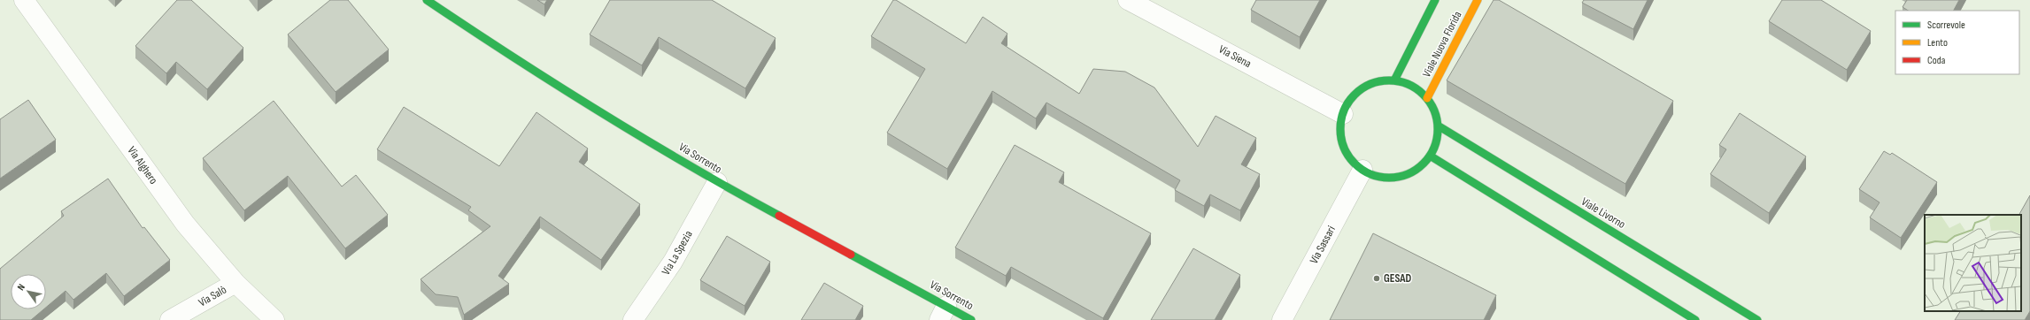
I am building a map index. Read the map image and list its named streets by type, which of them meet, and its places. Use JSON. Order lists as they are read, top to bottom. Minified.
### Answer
{"streets":{"street":["Viale Nuova Florida","Via Siena","Via Sorrento","Via Alghero","Viale Livorno","Via Sassari","Via La Spezia","Via Salò"]},"crossings":[["Viale Nuova Florida","Via Siena"],["Viale Nuova Florida","Viale Livorno"],["Viale Nuova Florida","Via Sassari"],["Via Siena","Viale Livorno"],["Via Siena","Via Sassari"],["Via Sorrento","Via La Spezia"],["Via Alghero","Via Salò"],["Viale Livorno","Via Sassari"]],"places":["GESAD"],"legend":["Scorrevole","Lento","Coda"],"north":"top left"}
